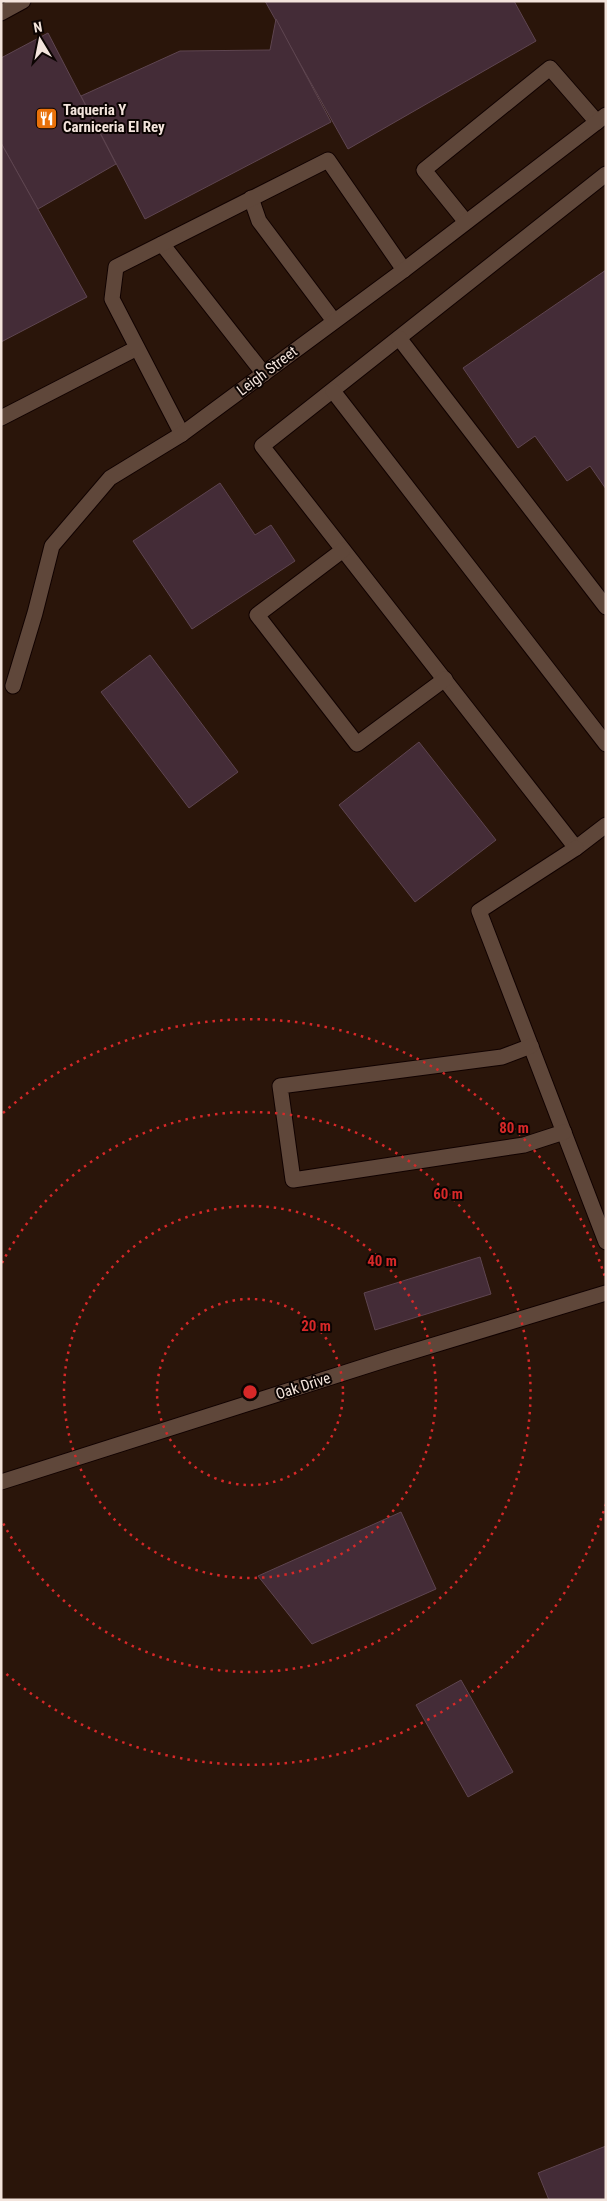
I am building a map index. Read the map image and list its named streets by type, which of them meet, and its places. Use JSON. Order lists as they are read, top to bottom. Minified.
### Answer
{"streets":{"street":["Leigh Street","Oak Drive"]},"places":{"restaurant":["Taqueria Y Carniceria El Rey"]},"north":"top","rings":["80 m","60 m","40 m","20 m"]}
